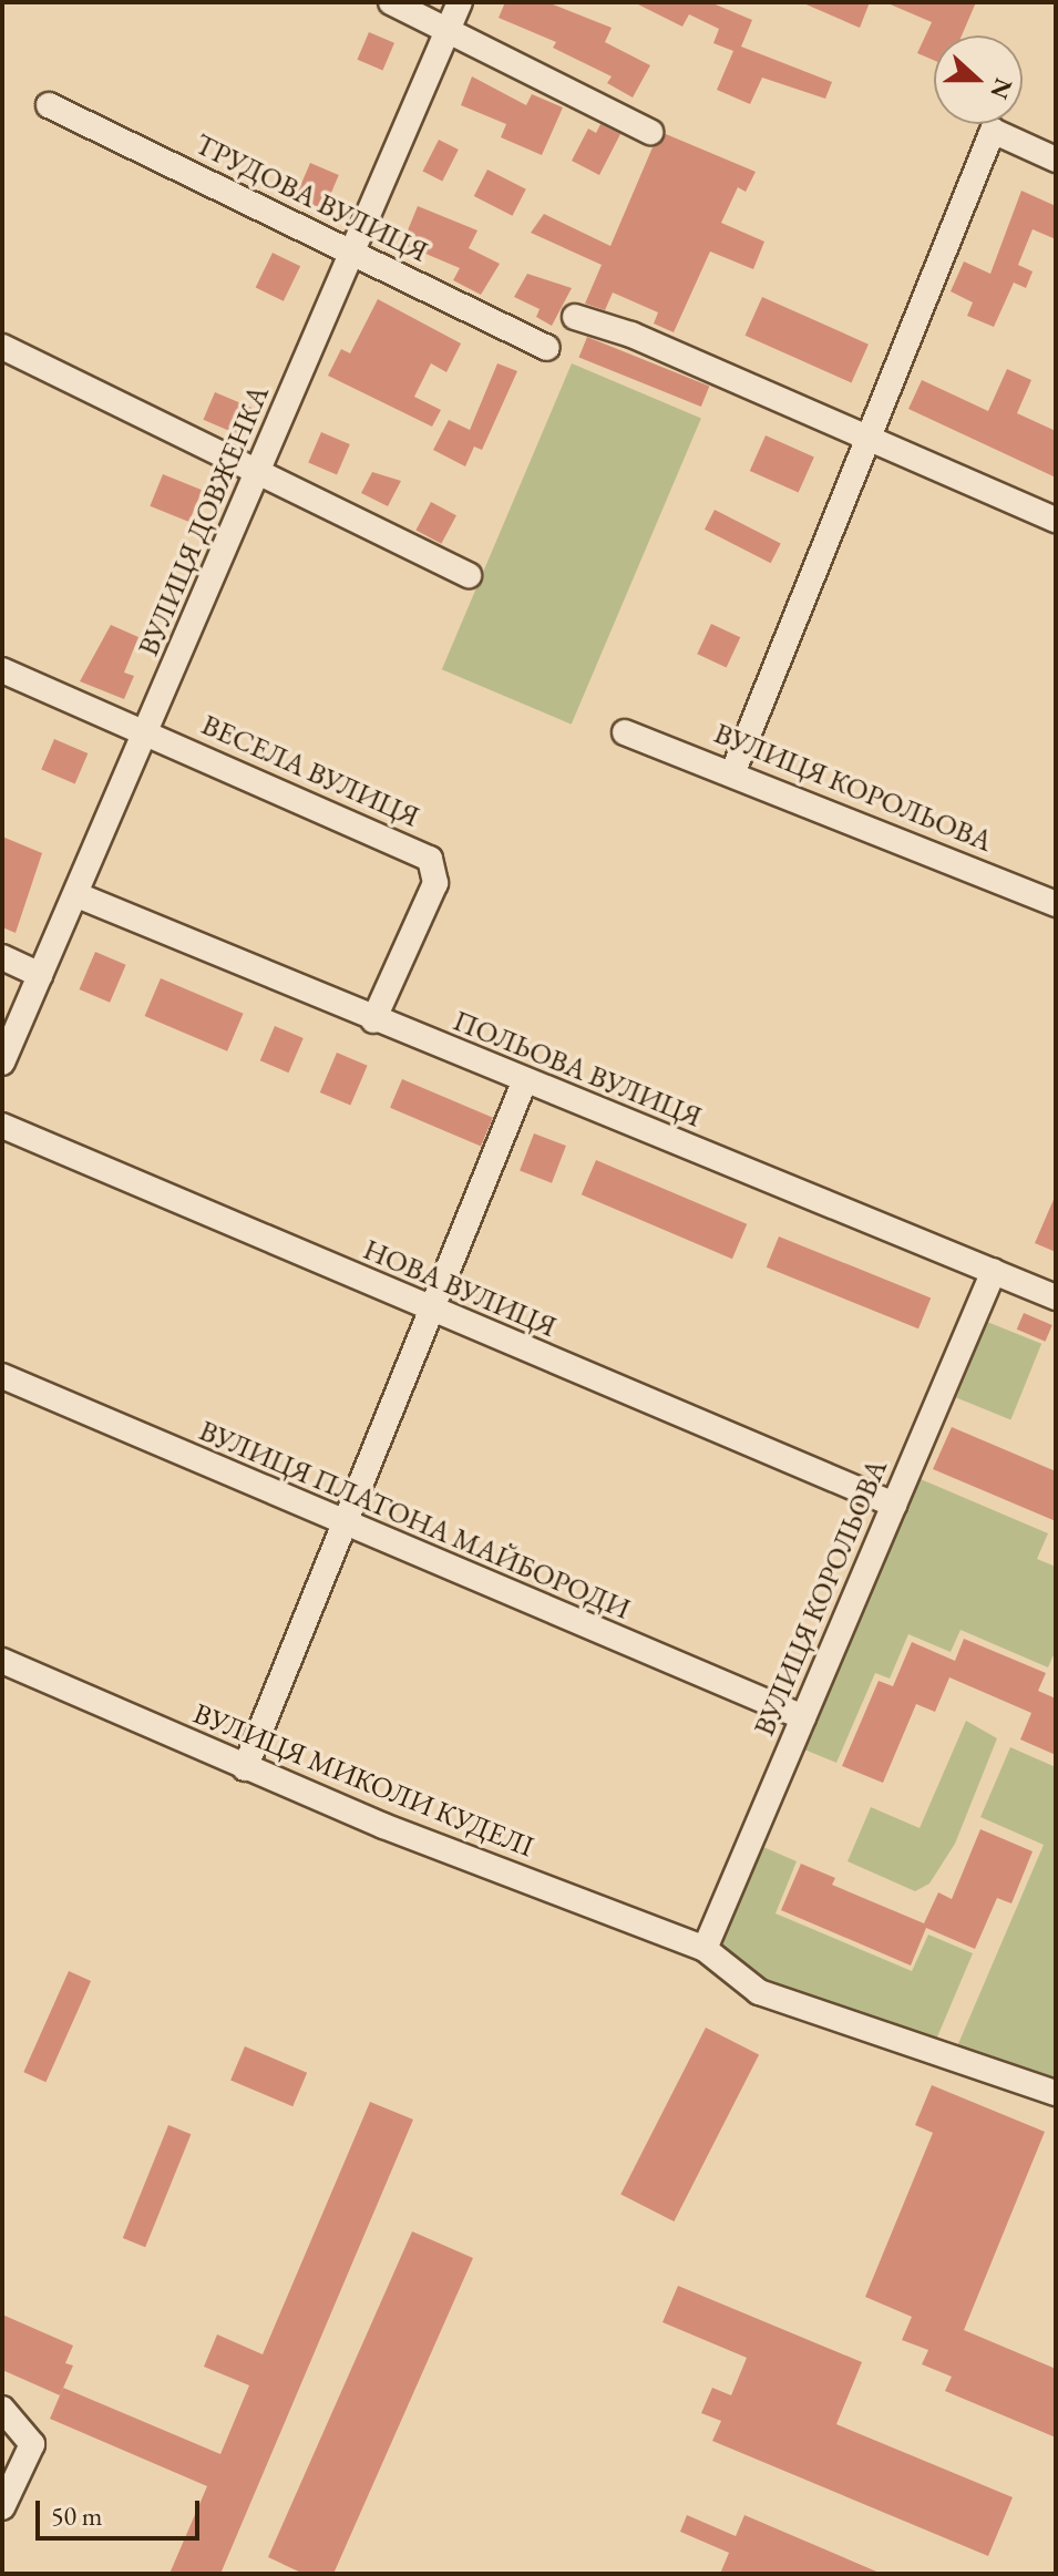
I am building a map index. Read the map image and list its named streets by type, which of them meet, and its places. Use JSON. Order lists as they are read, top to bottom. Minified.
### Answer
{"streets":{"street":["ТРУДОВА ВУЛИЦЯ","ВУЛИЦЯ ДОВЖЕНКА","ВЕСЕЛА ВУЛИЦЯ","ВУЛИЦЯ КОРОЛЬОВА","ПОЛЬОВА ВУЛИЦЯ","НОВА ВУЛИЦЯ","ВУЛИЦЯ ПЛАТОНА МАЙБОРОДИ","ВУЛИЦЯ МИКОЛИ КУДЕЛІ"]},"crossings":[["ТРУДОВА ВУЛИЦЯ","ВУЛИЦЯ ДОВЖЕНКА"],["ВУЛИЦЯ ДОВЖЕНКА","ВЕСЕЛА ВУЛИЦЯ"],["ВУЛИЦЯ ДОВЖЕНКА","ПОЛЬОВА ВУЛИЦЯ"],["ВЕСЕЛА ВУЛИЦЯ","ПОЛЬОВА ВУЛИЦЯ"],["ВУЛИЦЯ КОРОЛЬОВА","ПОЛЬОВА ВУЛИЦЯ"],["ВУЛИЦЯ КОРОЛЬОВА","НОВА ВУЛИЦЯ"],["ВУЛИЦЯ КОРОЛЬОВА","ВУЛИЦЯ ПЛАТОНА МАЙБОРОДИ"],["ВУЛИЦЯ КОРОЛЬОВА","ВУЛИЦЯ МИКОЛИ КУДЕЛІ"]],"scale_bar":"50 m","north":"right"}
